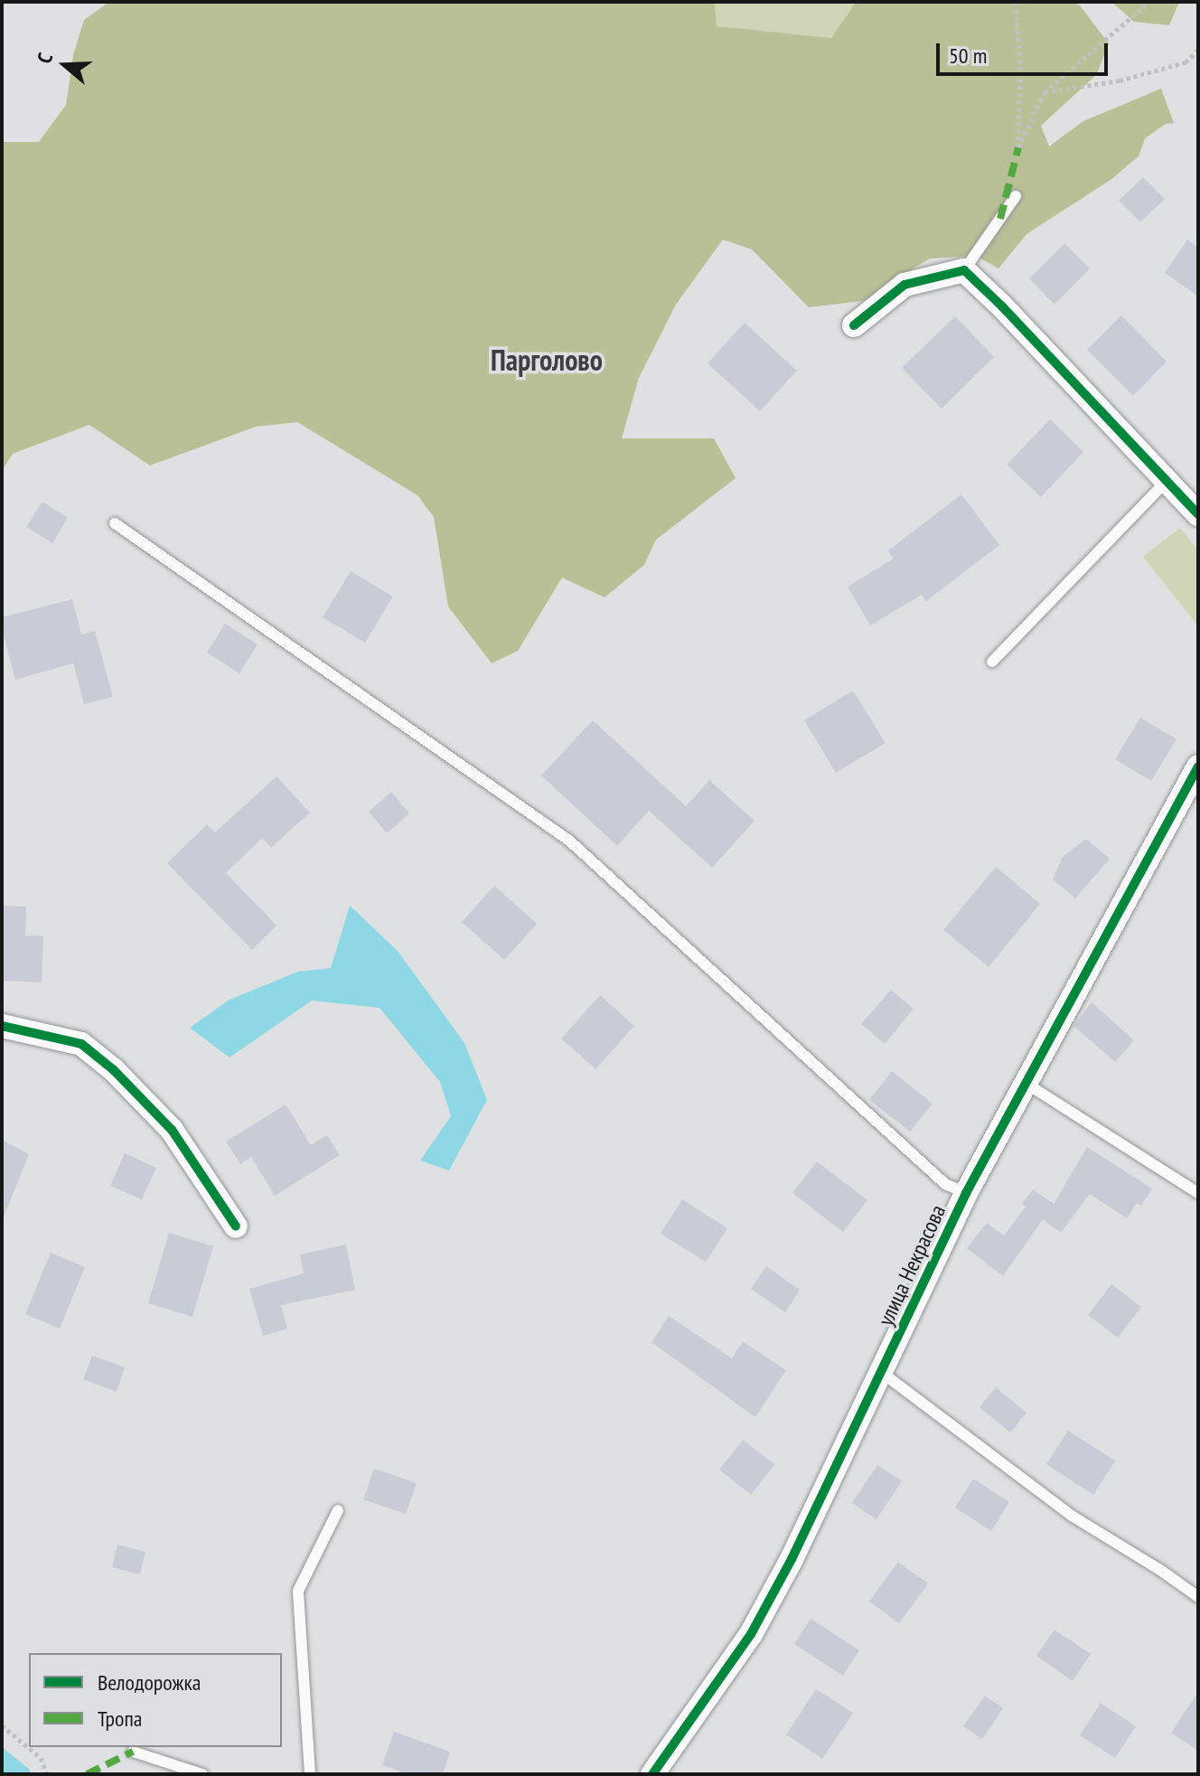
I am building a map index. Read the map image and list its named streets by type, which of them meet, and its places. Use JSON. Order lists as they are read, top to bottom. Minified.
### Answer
{"streets":{"street":["улица Некрасова"]},"districts":["Парголово"],"legend":["Велодорожка","Тропа"],"scale_bar":"50 m","north":"left"}
